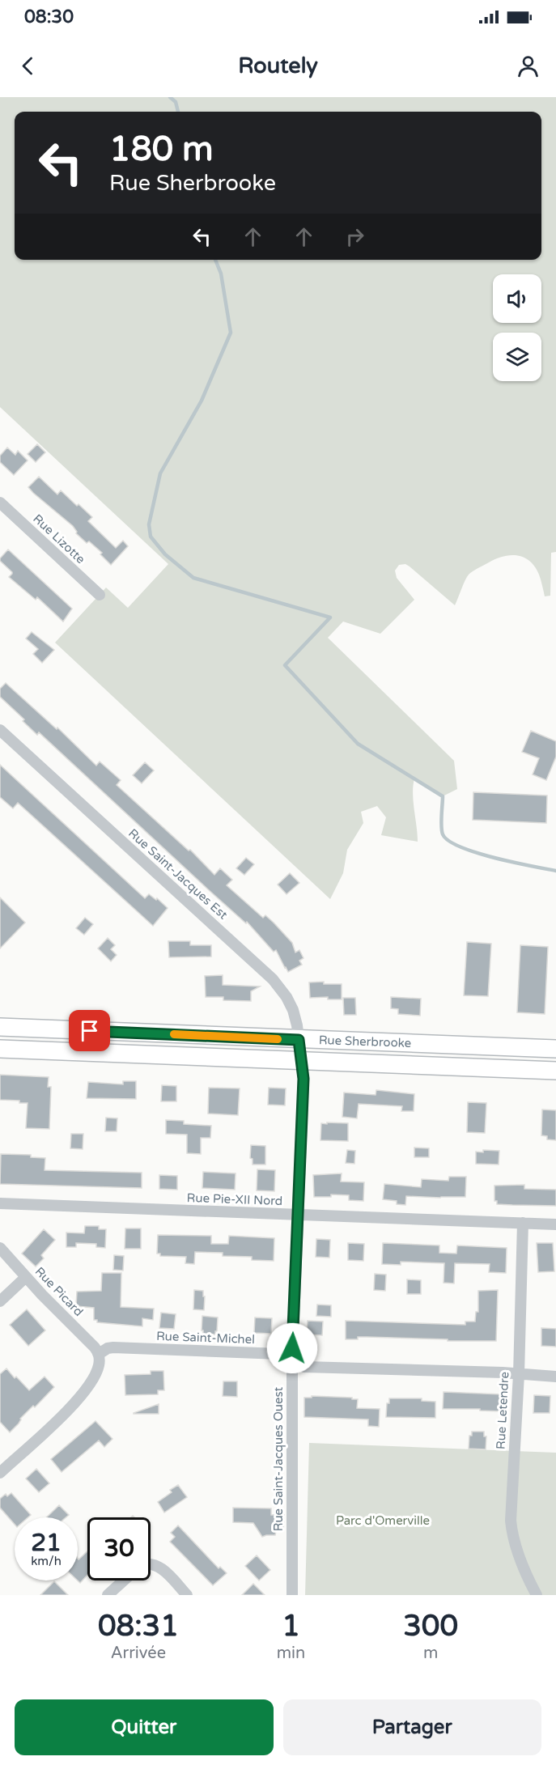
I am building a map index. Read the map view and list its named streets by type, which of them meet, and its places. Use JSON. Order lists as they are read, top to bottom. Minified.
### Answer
{"streets":{"main road":["Rue Sherbrooke"],"street":["Rue Lizotte","Rue Saint-Jacques Est","Rue Pie-XII Nord","Rue Picard","Rue Saint-Michel","Rue Letendre","Rue Saint-Jacques Ouest"]},"crossings":[["Rue Saint-Jacques Est","Rue Sherbrooke"],["Rue Saint-Jacques Est","Rue Saint-Jacques Ouest"],["Rue Sherbrooke","Rue Saint-Jacques Ouest"],["Rue Pie-XII Nord","Rue Letendre"],["Rue Pie-XII Nord","Rue Saint-Jacques Ouest"],["Rue Picard","Rue Saint-Michel"],["Rue Saint-Michel","Rue Letendre"],["Rue Saint-Michel","Rue Saint-Jacques Ouest"]],"parks":["Parc d'Omerville"],"page":{"status":"08:30","header":"Routely","turn":["180 m","Rue Sherbrooke"],"speed":"21 km/h","limit":"30","eta":["08:31","Arrivée","1","min","300","m"],"buttons":["Quitter","Partager"]}}
